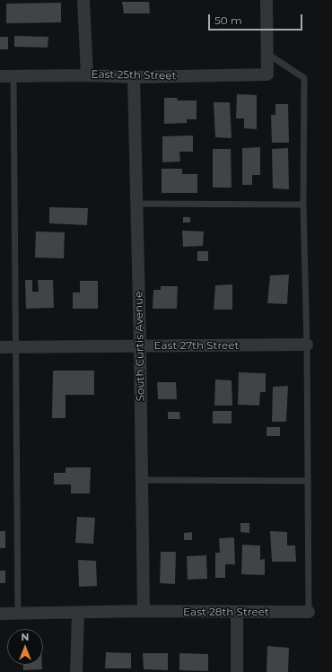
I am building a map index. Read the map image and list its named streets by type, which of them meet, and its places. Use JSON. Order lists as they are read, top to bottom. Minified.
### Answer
{"streets":{"street":["East 25th Street","East 27th Street","South Curtis Avenue","East 28th Street"]},"crossings":[["East 25th Street","South Curtis Avenue"],["East 27th Street","South Curtis Avenue"],["South Curtis Avenue","East 28th Street"]],"scale_bar":"50 m","north":"top"}
